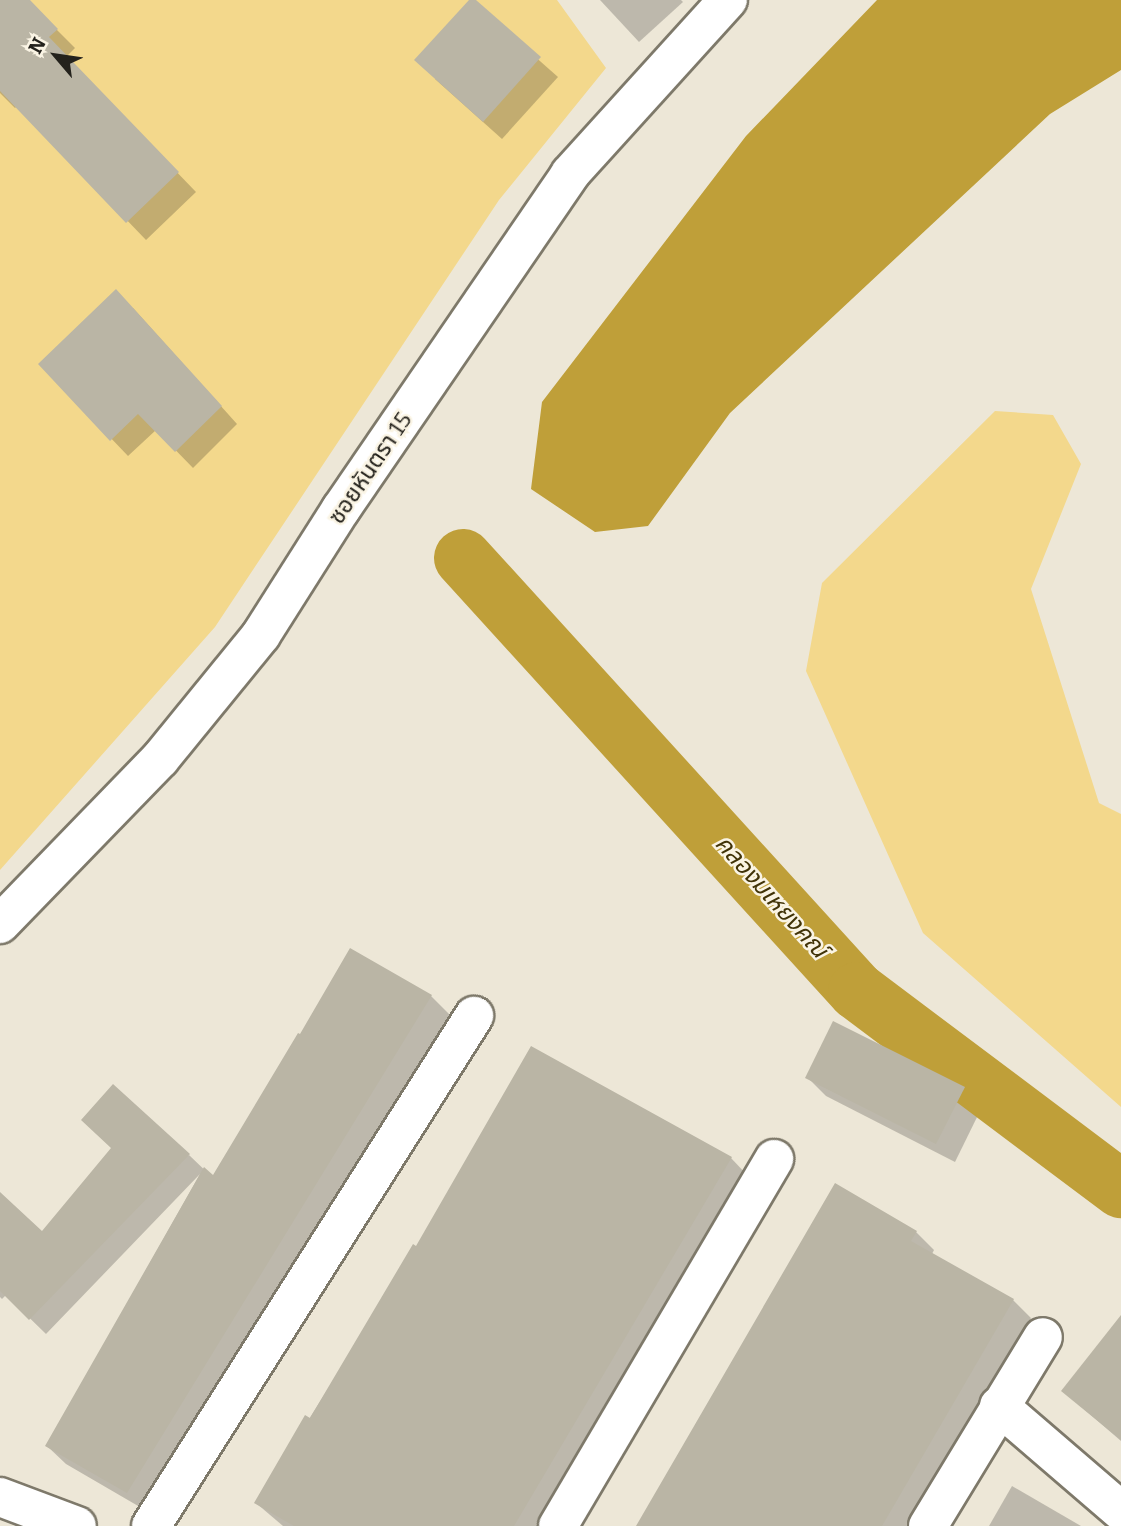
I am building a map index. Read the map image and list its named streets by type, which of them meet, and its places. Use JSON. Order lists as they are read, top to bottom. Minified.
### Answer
{"streets":{"street":["ซอยหันตรา 15"]},"water":["คลองมเหยงคณ์"],"north":"top left"}
